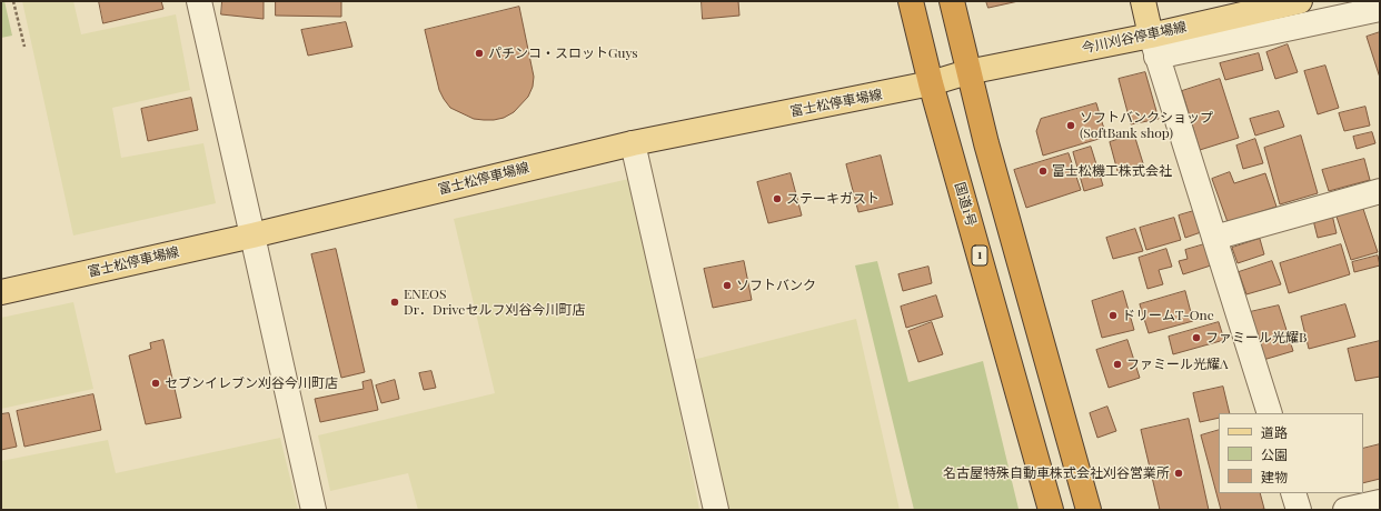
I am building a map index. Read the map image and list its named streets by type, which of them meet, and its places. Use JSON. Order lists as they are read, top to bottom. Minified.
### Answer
{"streets":{"highway":["国道1号","1"],"main road":["今川刈谷停車場線","富士松停車場線"]},"crossings":[["今川刈谷停車場線","富士松停車場線"],["富士松停車場線","国道1号"]],"places":["パチンコ・スロットGuys","ソフトバンクショップ (SoftBank shop)","富士松機工株式会社","ステーキガスト","ソフトバンク","ENEOS Dr．Driveセルフ刈谷今川町店","ドリームT-One","ファミール光耀B","ファミール光耀A","セブンイレブン刈谷今川町店","名古屋特殊自動車株式会社刈谷営業所"],"legend":["道路","公園","建物"]}
